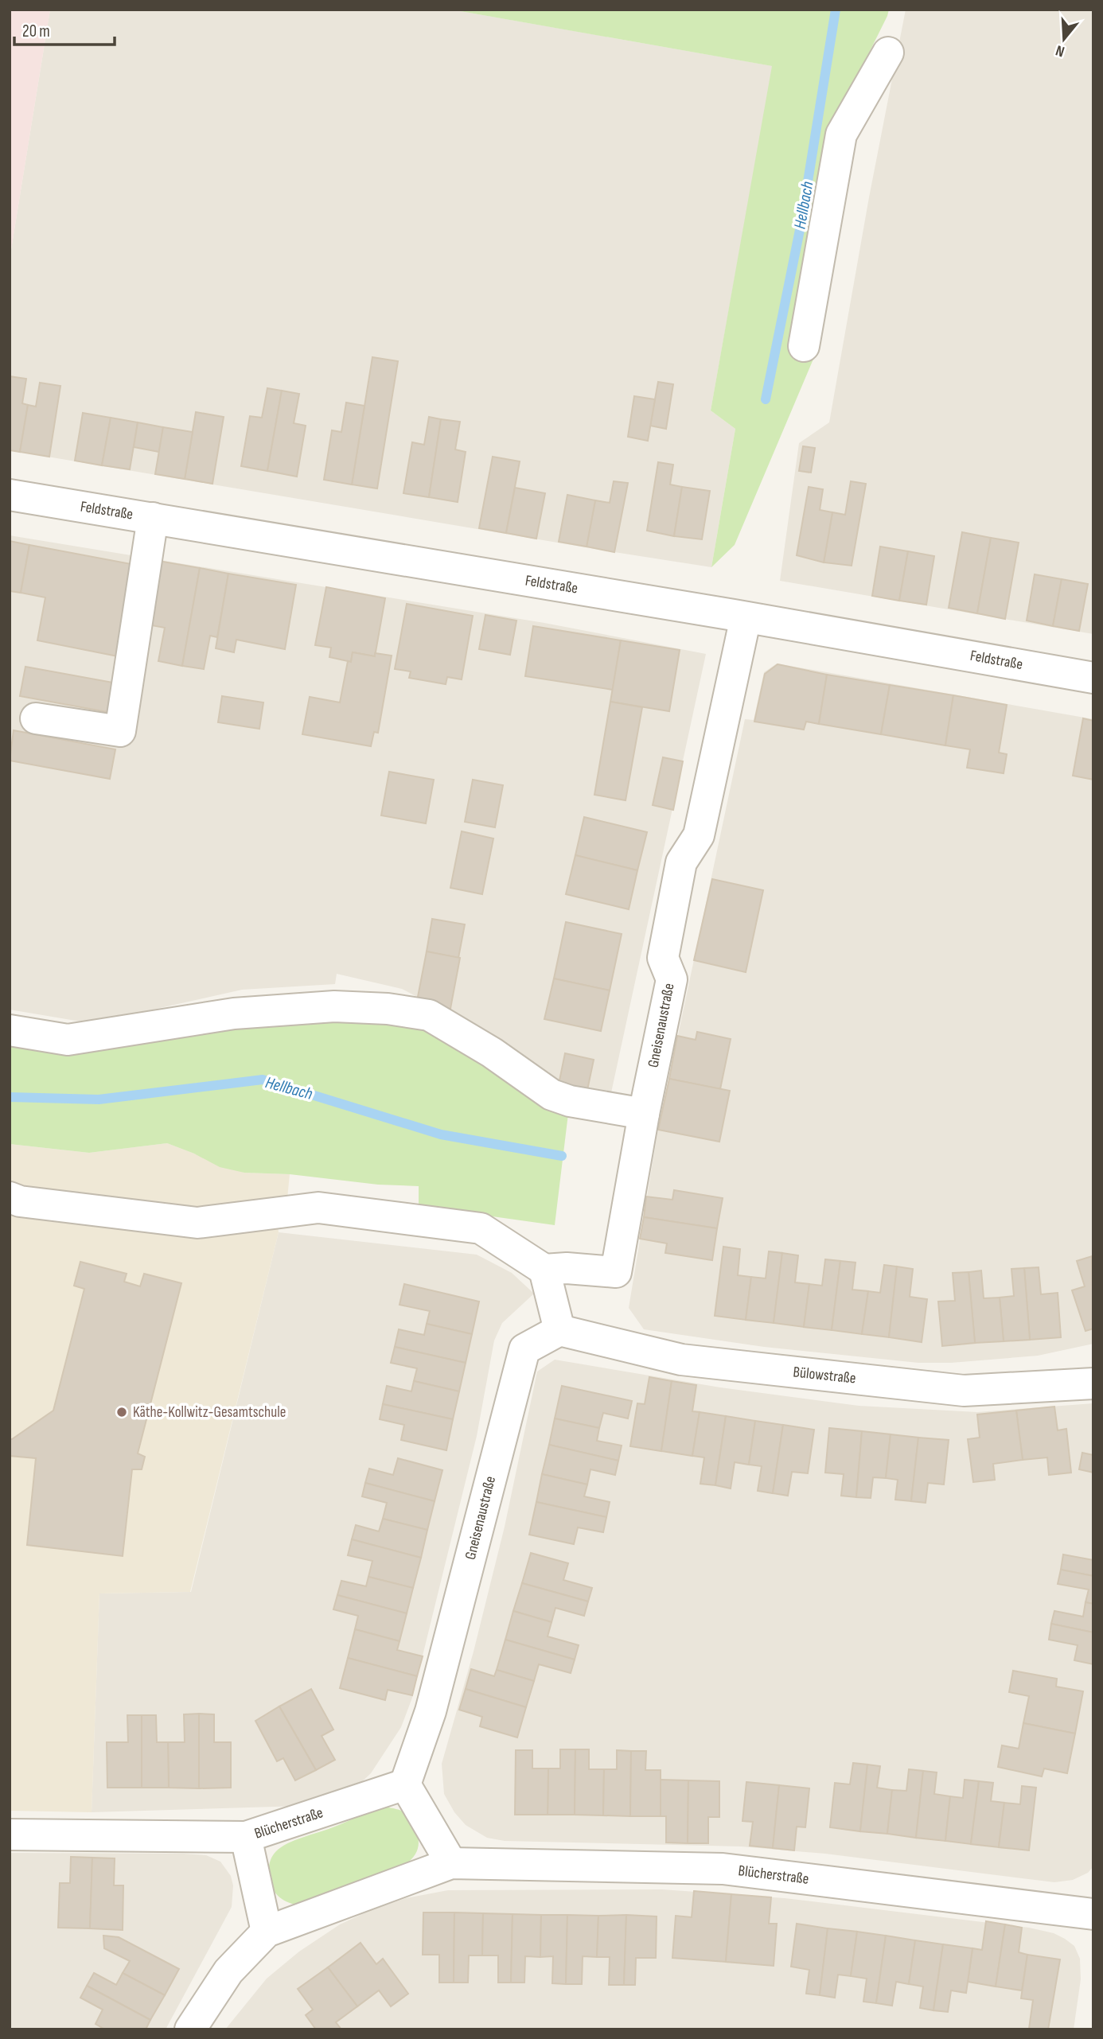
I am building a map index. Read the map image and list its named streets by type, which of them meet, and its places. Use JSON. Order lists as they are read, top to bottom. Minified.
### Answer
{"streets":{"street":["Feldstraße","Gneisenaustraße","Bülowstraße","Blücherstraße"]},"crossings":[["Feldstraße","Gneisenaustraße"],["Gneisenaustraße","Bülowstraße"],["Gneisenaustraße","Blücherstraße"]],"water":["Hellbach"],"places":["Käthe-Kollwitz-Gesamtschule"],"scale_bar":"20 m","north":"bottom"}
